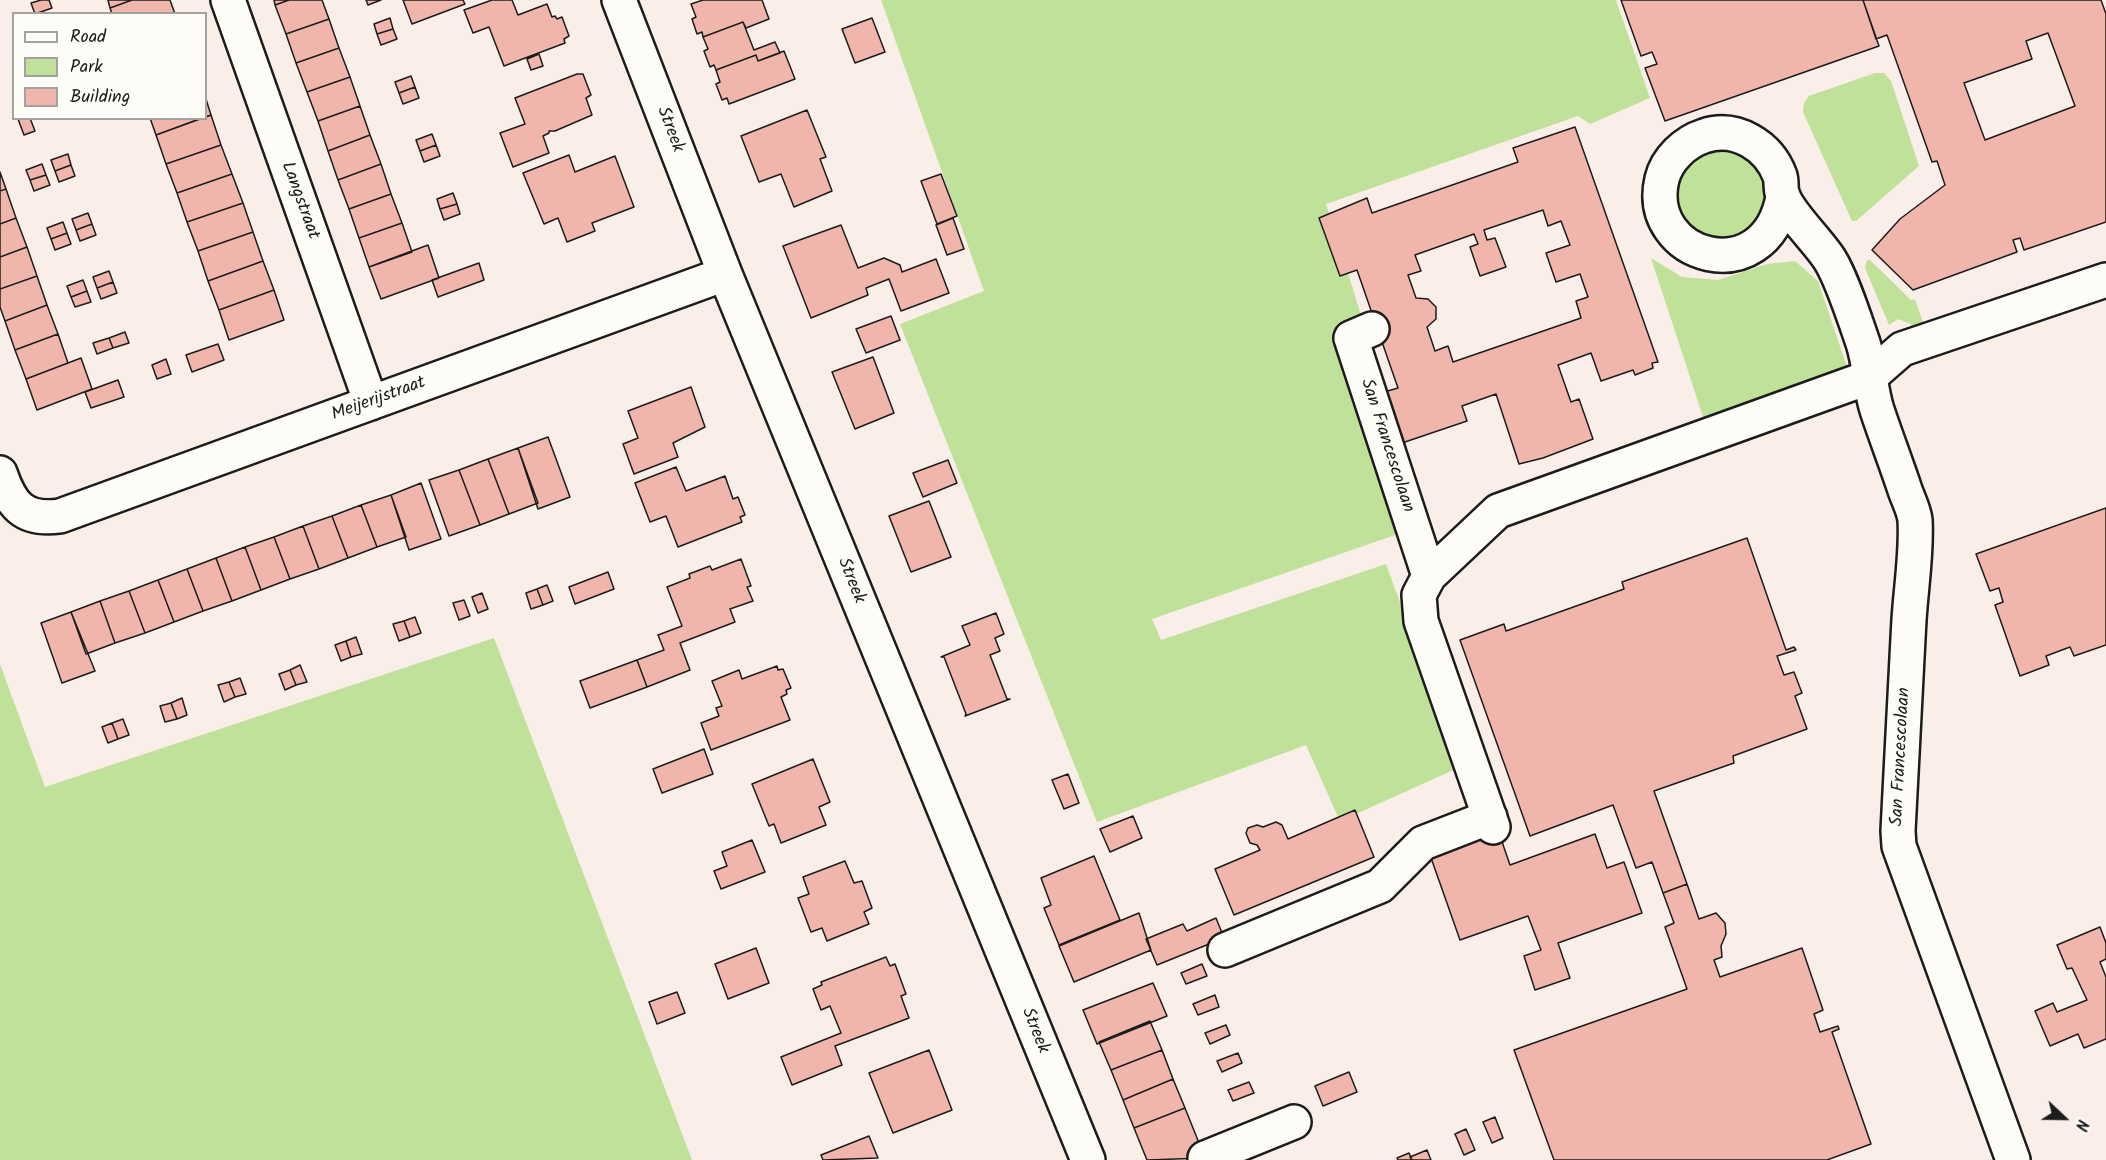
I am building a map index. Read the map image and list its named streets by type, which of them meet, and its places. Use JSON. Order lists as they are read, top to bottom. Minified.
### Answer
{"streets":{"street":["Streek","Langstraat","Meijerijstraat","San Francescolaan"]},"crossings":[["Streek","Meijerijstraat"],["Langstraat","Meijerijstraat"]],"legend":["Road","Park","Building"],"north":"right"}
